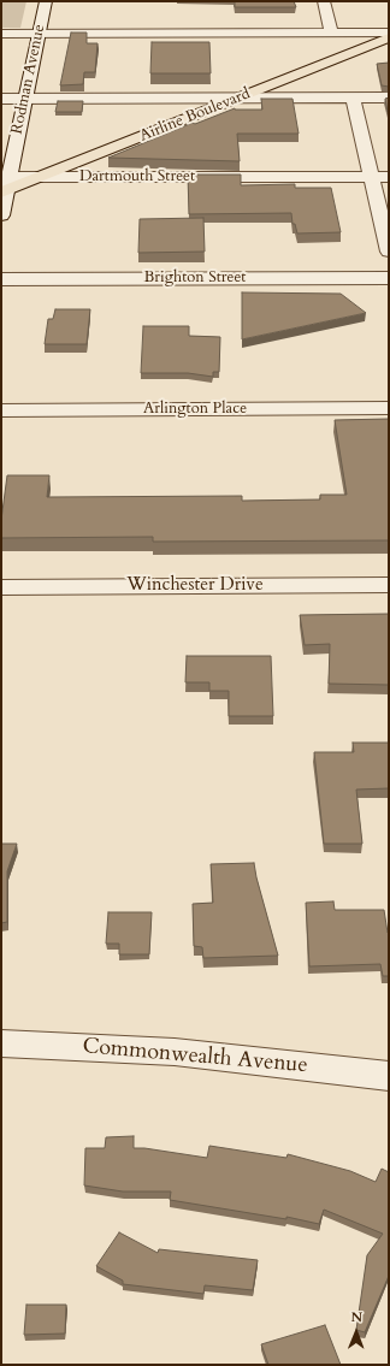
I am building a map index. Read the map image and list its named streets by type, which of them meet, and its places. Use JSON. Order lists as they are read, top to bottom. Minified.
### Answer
{"streets":{"main road":["Airline Boulevard"],"street":["Rodman Avenue","Dartmouth Street","Brighton Street","Arlington Place","Winchester Drive","Commonwealth Avenue"]},"crossings":[["Rodman Avenue","Airline Boulevard"],["Rodman Avenue","Dartmouth Street"],["Airline Boulevard","Dartmouth Street"]],"north":"top"}
